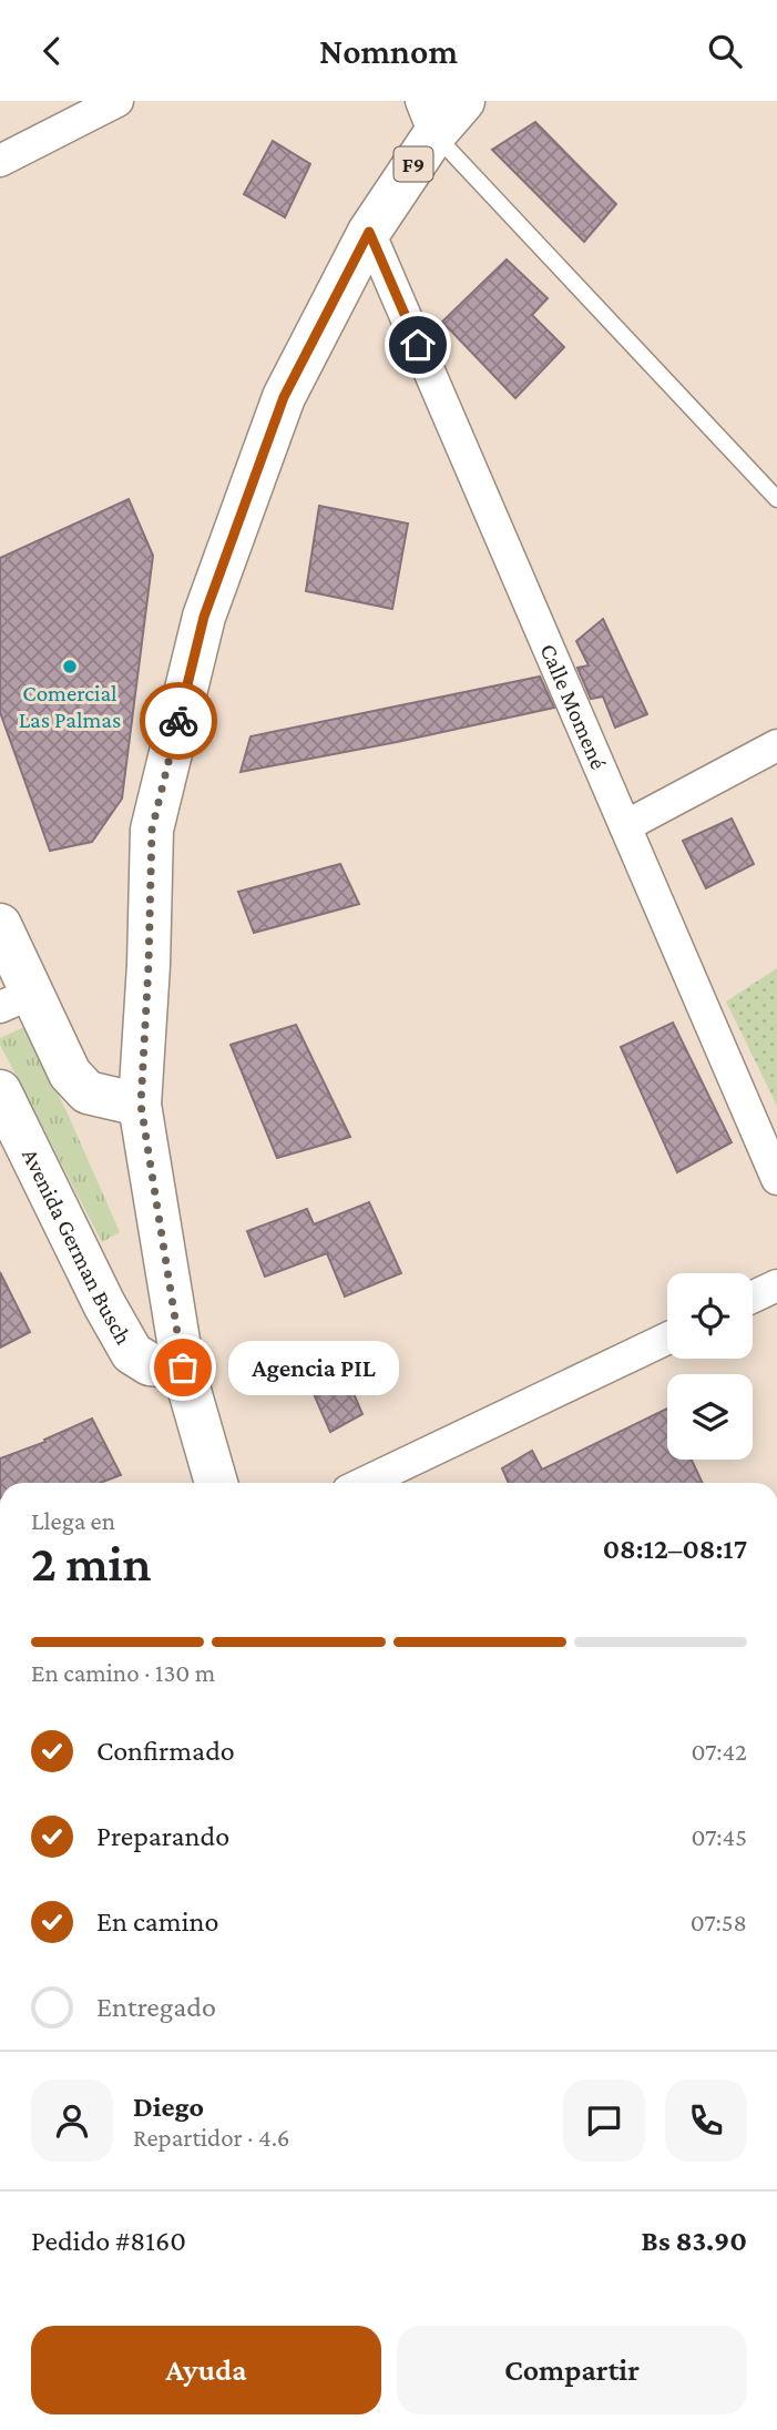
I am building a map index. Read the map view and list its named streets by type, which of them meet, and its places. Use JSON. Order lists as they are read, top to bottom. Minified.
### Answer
{"streets":{"main road":["F9","Avenida German Busch"],"street":["Calle Momené"]},"crossings":[["F9","Calle Momené"],["F9","Avenida German Busch"]],"places":["Comercial Las Palmas","Agencia PIL"],"page":{"header":"Nomnom","bubble":"Agencia PIL","heading":["2 min","Llega en","08:12–08:17"],"panel":["Diego","Repartidor · 4.6","Pedido #8160","Bs 83.90"],"bar":"En camino · 130 m","list":[["Confirmado","07:42"],["Preparando","07:45"],["En camino","07:58"],"Entregado"],"buttons":["Ayuda","Compartir"]}}
